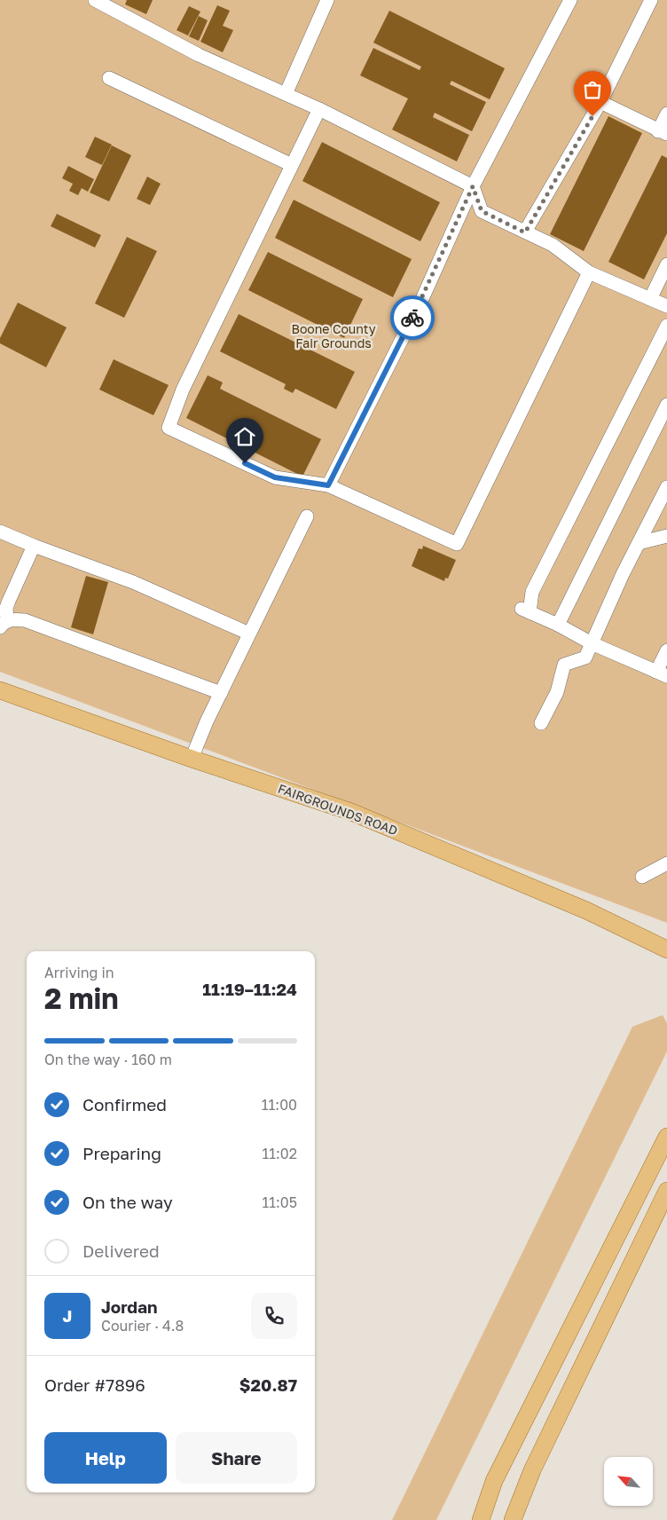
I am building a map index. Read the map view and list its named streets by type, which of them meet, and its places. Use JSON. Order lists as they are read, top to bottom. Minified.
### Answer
{"streets":{"main road":["FAIRGROUNDS ROAD"]},"parks":["Boone County Fair Grounds"],"north":"top left","page":{"heading":["2 min","Arriving in","11:19–11:24"],"panel":["Jordan","Courier · 4.8","Order #7896","$20.87"],"bar":"On the way · 160 m","list":[["Confirmed","11:00"],["Preparing","11:02"],["On the way","11:05"],"Delivered"],"round":"J","buttons":["Help","Share"]}}
